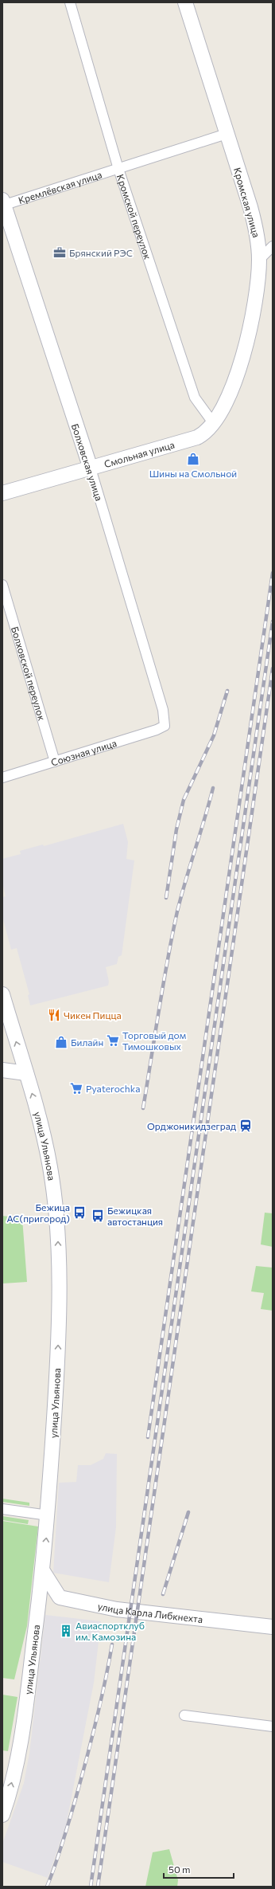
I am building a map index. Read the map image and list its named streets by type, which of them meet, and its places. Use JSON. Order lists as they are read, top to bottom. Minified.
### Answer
{"streets":{"main road":["Кромская улица","Смольная улица","Болховская улица","улица Ульянова","улица Карла Либкнехта"],"street":["Кремлёвская улица","Кромской переулок","Болховской переулок","Союзная улица"]},"crossings":[["Кремлёвская улица","Кромская улица"],["Кремлёвская улица","Кромской переулок"],["Кремлёвская улица","Болховская улица"],["Кромская улица","Кромской переулок"],["Кромская улица","Смольная улица"],["Смольная улица","Болховская улица"],["Болховская улица","Союзная улица"],["Болховской переулок","Союзная улица"]],"one_way":["улица Ульянова"],"places":{"office":["Брянский РЭС"],"shop":["Шины на Смольной","Билайн"],"restaurant":["Чикен Пицца"],"supermarket":["Торговый дом Тимошковых","Pyaterochka"],"station":["Орджоникидзеград"],"bus stop":["Бежица АС(пригород)","Бежицкая автостанция"],"building":["Авиаспортклуб им. Камозина"]},"scale_bar":"50 m"}
